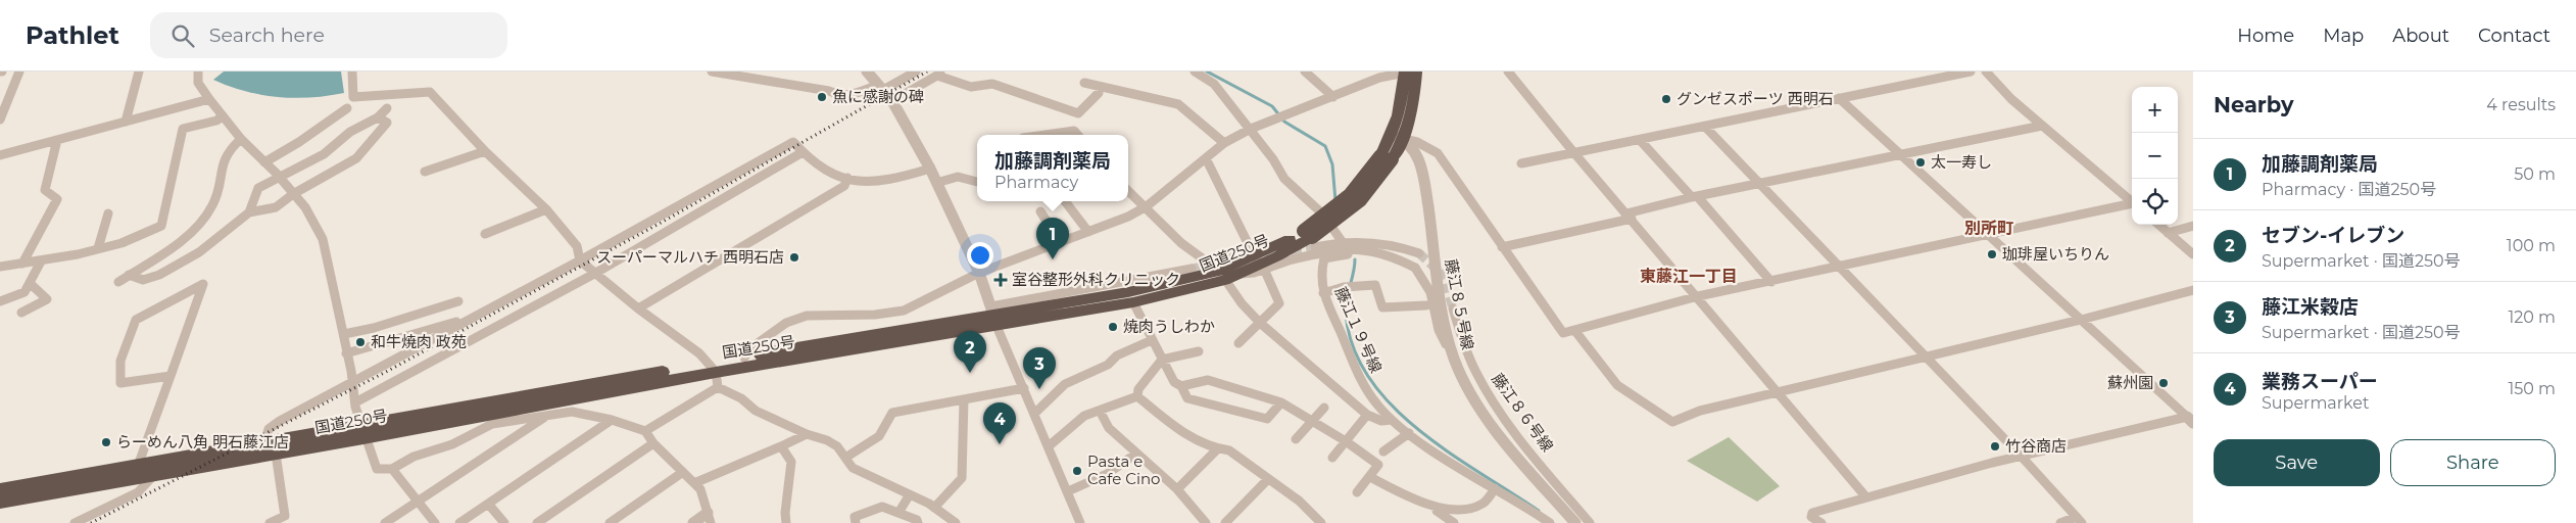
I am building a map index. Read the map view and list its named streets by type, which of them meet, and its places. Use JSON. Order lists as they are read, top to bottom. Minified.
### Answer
{"streets":{"highway":["国道250号"],"street":["藤江８５号線","藤江１９号線","藤江８６号線"]},"crossings":[["国道250号","藤江８５号線"]],"districts":["別所町","東藤江一丁目"],"places":{"other":["魚に感謝の碑","グンゼスポーツ 西明石","太一寿し","珈琲屋いちりん","スーパーマルハチ 西明石店","焼肉うしわか","和牛焼肉 政苑","蘇州園","らーめん八角 明石藤江店","竹谷商店","Pasta e Cafe Cino"],"health":["室谷整形外科クリニック"]},"page":{"header":"Pathlet","search":"Search here","nav":["Home","Map","About","Contact"],"heading":["Nearby","4 results"],"map_buttons":["+","−"],"popup":["加藤調剤薬局","Pharmacy"],"list":[{"mark":"1","name":"加藤調剤薬局","note":"Pharmacy · 国道250号","value":"50 m"},{"mark":"2","name":"セブン-イレブン","note":"Supermarket · 国道250号","value":"100 m"},{"mark":"3","name":"藤江米穀店","note":"Supermarket · 国道250号","value":"120 m"},{"mark":"4","name":"業務スーパー","note":"Supermarket","value":"150 m"}],"pins":["1","2","3","4"],"buttons":["Save","Share"]}}
